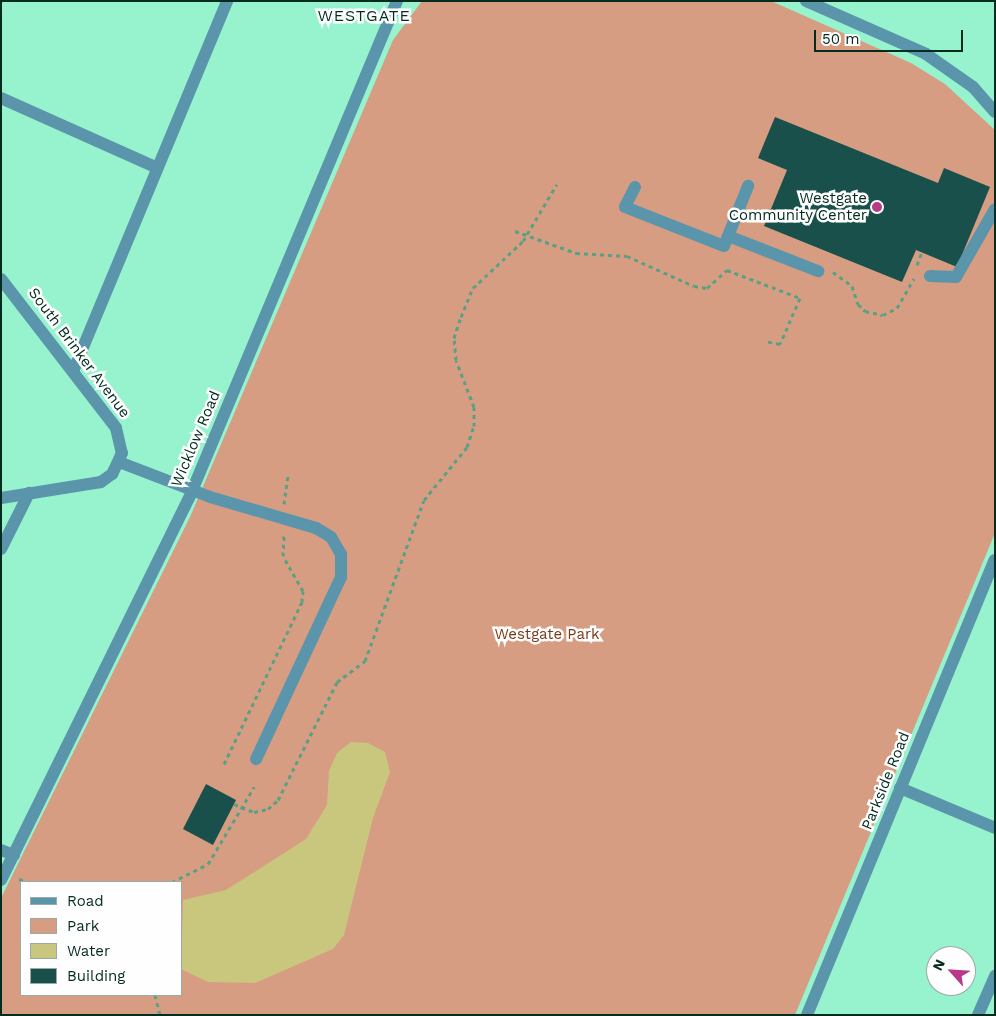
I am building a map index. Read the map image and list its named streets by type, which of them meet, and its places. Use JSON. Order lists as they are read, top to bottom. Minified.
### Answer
{"streets":{"street":["South Brinker Avenue","Wicklow Road","Parkside Road"]},"districts":["WESTGATE"],"parks":["Westgate Park"],"places":["Westgate Community Center"],"legend":["Road","Park","Water","Building"],"scale_bar":"50 m","north":"top left"}
